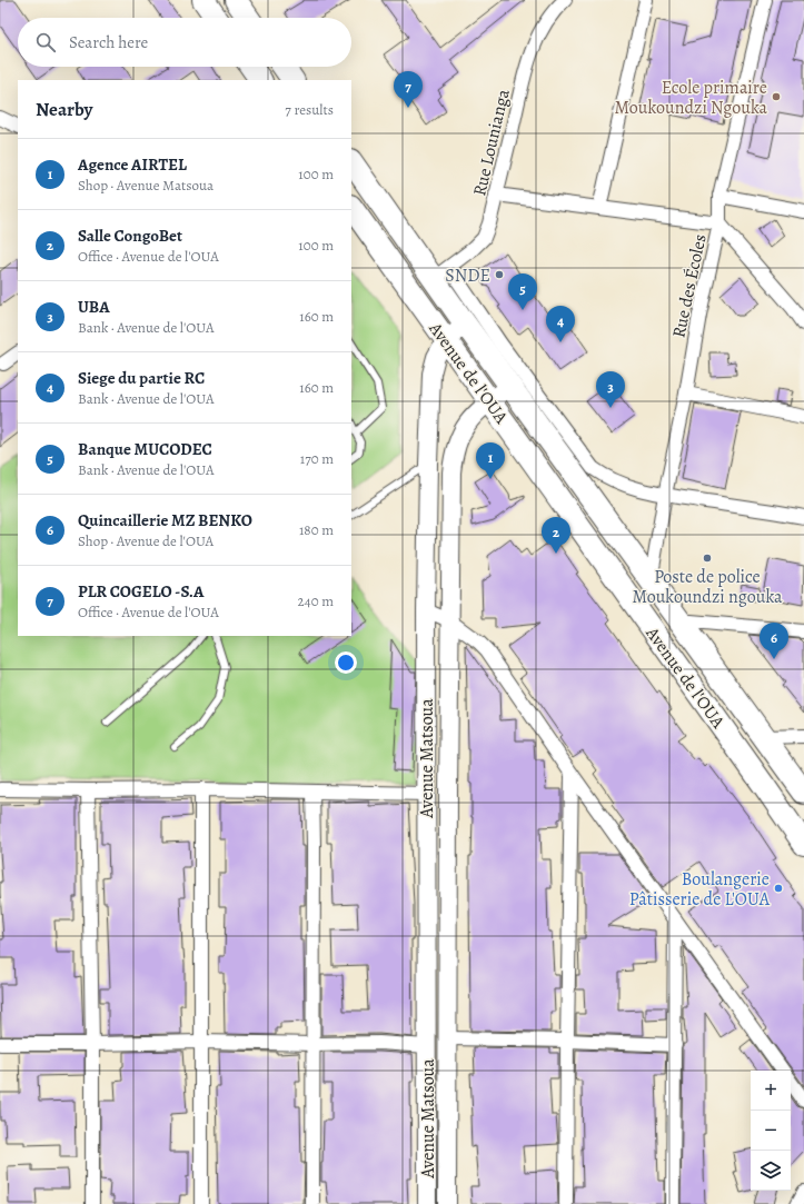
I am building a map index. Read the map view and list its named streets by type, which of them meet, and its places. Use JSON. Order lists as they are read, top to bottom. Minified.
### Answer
{"streets":{"main road":["Avenue de l'OUA"],"street":["Rue Lounianga","Rue des Écoles","Avenue Matsoua"]},"crossings":[["Rue Lounianga","Avenue de l'OUA"],["Rue des Écoles","Avenue de l'OUA"],["Avenue de l'OUA","Avenue Matsoua"]],"places":["Ecole primaire Moukoundzi Ngouka","SNDE","Poste de police Moukoundzi ngouka","Boulangerie Pâtisserie de L'OUA"],"page":{"search":"Search here","pins":["7","5","4","3","1","2","6"],"heading":["Nearby","7 results"],"list":[{"mark":"1","name":"Agence AIRTEL","note":"Shop · Avenue Matsoua","value":"100 m"},{"mark":"2","name":"Salle CongoBet","note":"Office · Avenue de l'OUA","value":"100 m"},{"mark":"3","name":"UBA","note":"Bank · Avenue de l'OUA","value":"160 m"},{"mark":"4","name":"Siege du partie RC","note":"Bank · Avenue de l'OUA","value":"160 m"},{"mark":"5","name":"Banque MUCODEC","note":"Bank · Avenue de l'OUA","value":"170 m"},{"mark":"6","name":"Quincaillerie MZ BENKO","note":"Shop · Avenue de l'OUA","value":"180 m"},{"mark":"7","name":"PLR COGELO -S.A","note":"Office · Avenue de l'OUA","value":"240 m"}],"map_buttons":["+","−"]}}
